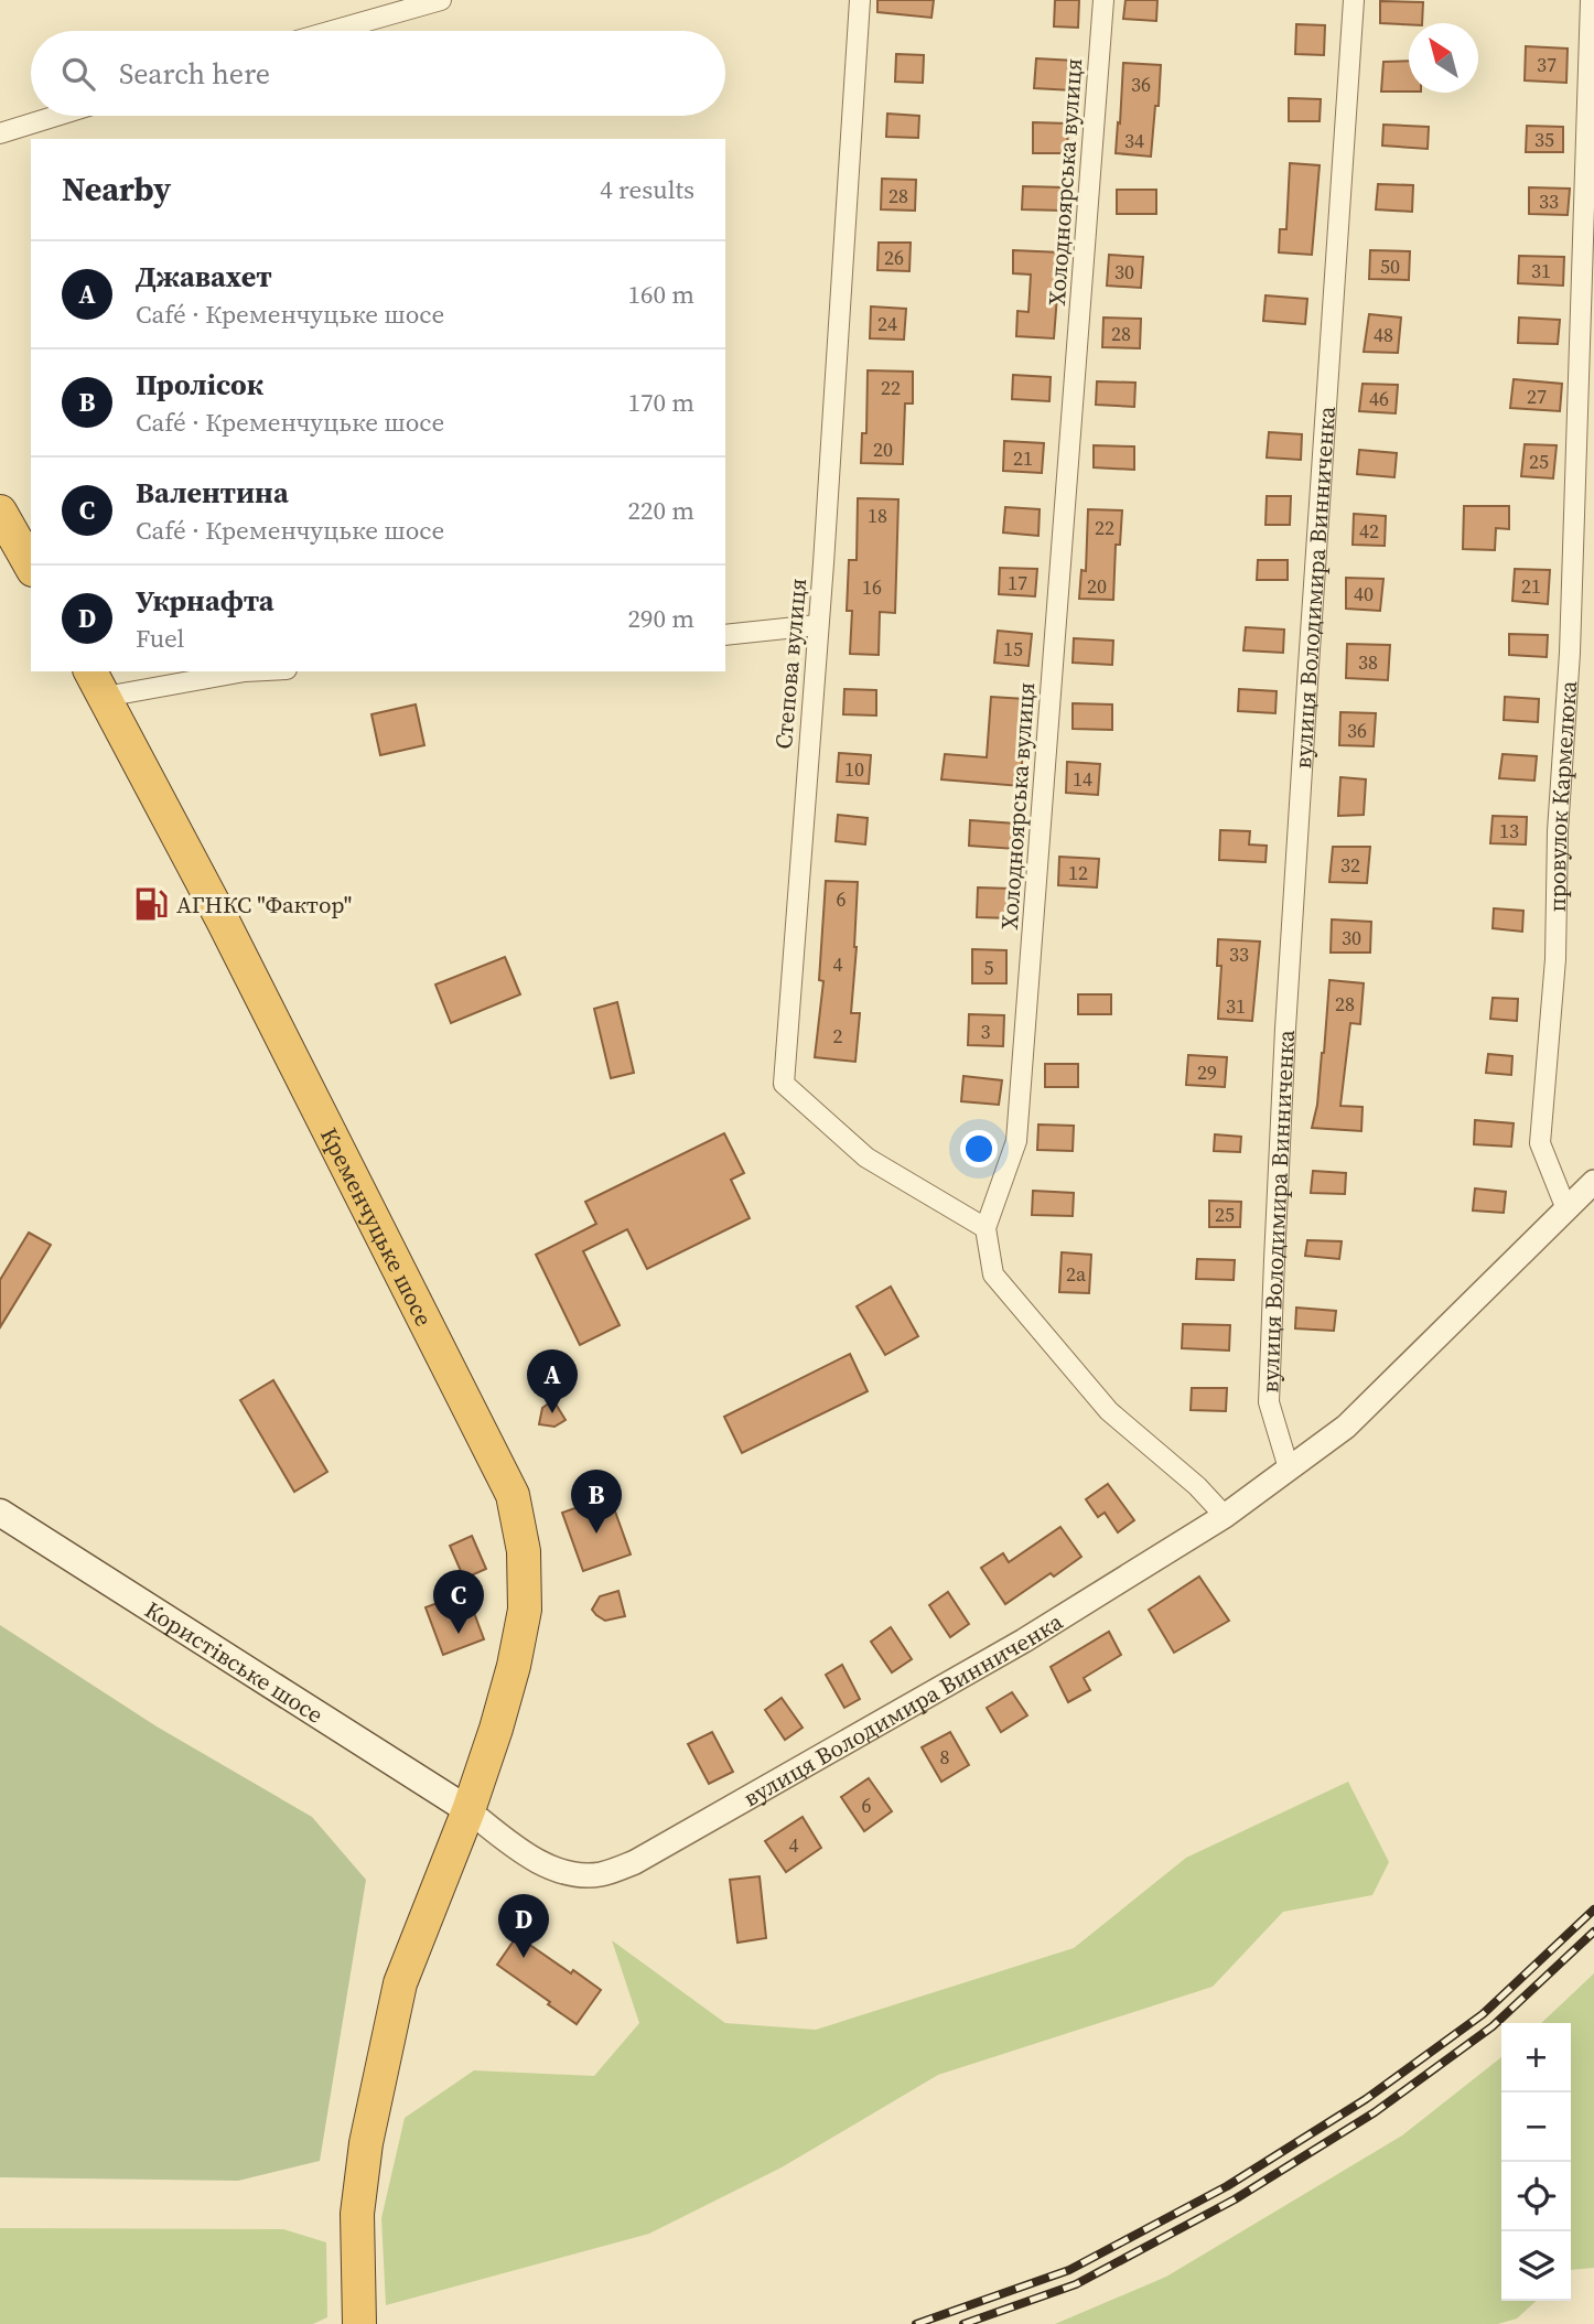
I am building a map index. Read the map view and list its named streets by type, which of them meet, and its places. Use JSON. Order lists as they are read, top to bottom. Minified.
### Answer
{"streets":{"highway":["Кременчуцьке шосе"],"main road":["Користівське шосе"],"street":["Холодноярська вулиця","вулиця Володимира Винниченка","Степова вулиця","провулок Кармелюка"]},"crossings":[["Холодноярська вулиця","вулиця Володимира Винниченка"],["Холодноярська вулиця","Степова вулиця"],["вулиця Володимира Винниченка","Кременчуцьке шосе"],["вулиця Володимира Винниченка","Користівське шосе"],["Кременчуцьке шосе","Користівське шосе"]],"places":{"fuel station":["АГНКС \"Фактор\""]},"house_numbers":["37","36","35","34","28","33","26","50","31","30","24","28","48","22","27","46","20","21","25","18","22","42","17","20","21","16","40","15","38","36","10","14","13","32","12","6","30","33","4","5","28","31","3","2","29","25","2а","8","6","4"],"north":"top left","page":{"search":"Search here","heading":["Nearby","4 results"],"list":[{"mark":"A","name":"Джавахет","note":"Café · Кременчуцьке шосе","value":"160 m"},{"mark":"B","name":"Пролісок","note":"Café · Кременчуцьке шосе","value":"170 m"},{"mark":"C","name":"Валентина","note":"Café · Кременчуцьке шосе","value":"220 m"},{"mark":"D","name":"Укрнафта","note":"Fuel","value":"290 m"}],"pins":["A","B","C","D"],"map_buttons":["+","−"]}}
